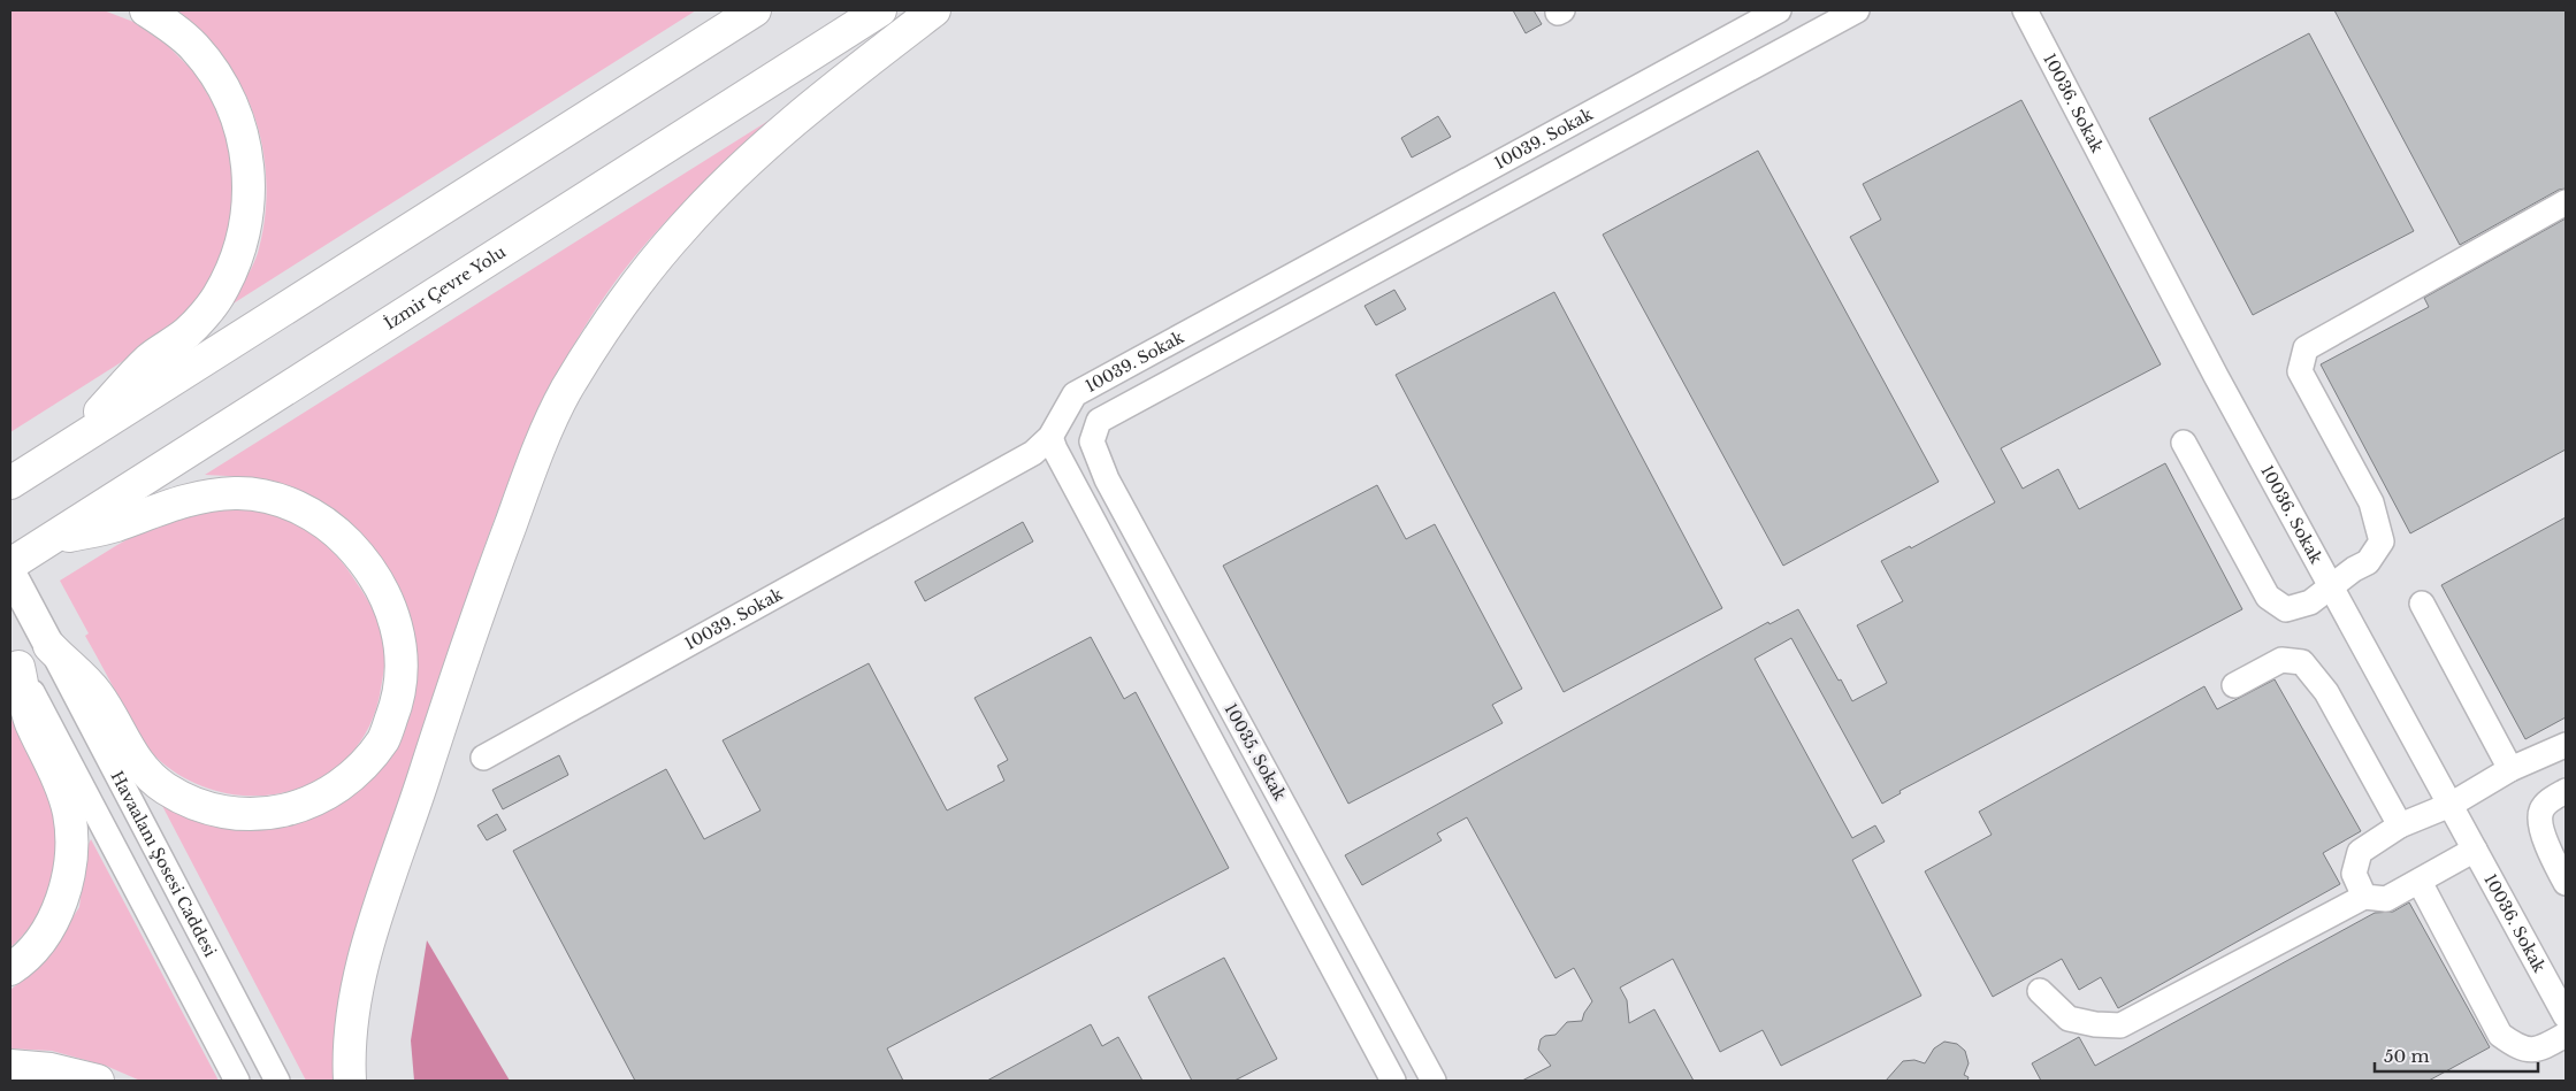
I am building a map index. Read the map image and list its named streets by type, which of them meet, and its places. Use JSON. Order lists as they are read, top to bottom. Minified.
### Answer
{"streets":{"highway":["İzmir Çevre Yolu"],"street":["10036. Sokak","10039. Sokak","10035. Sokak","Havaalanı Şosesi Caddesi"]},"crossings":[["10039. Sokak","10035. Sokak"]],"scale_bar":"50 m"}
